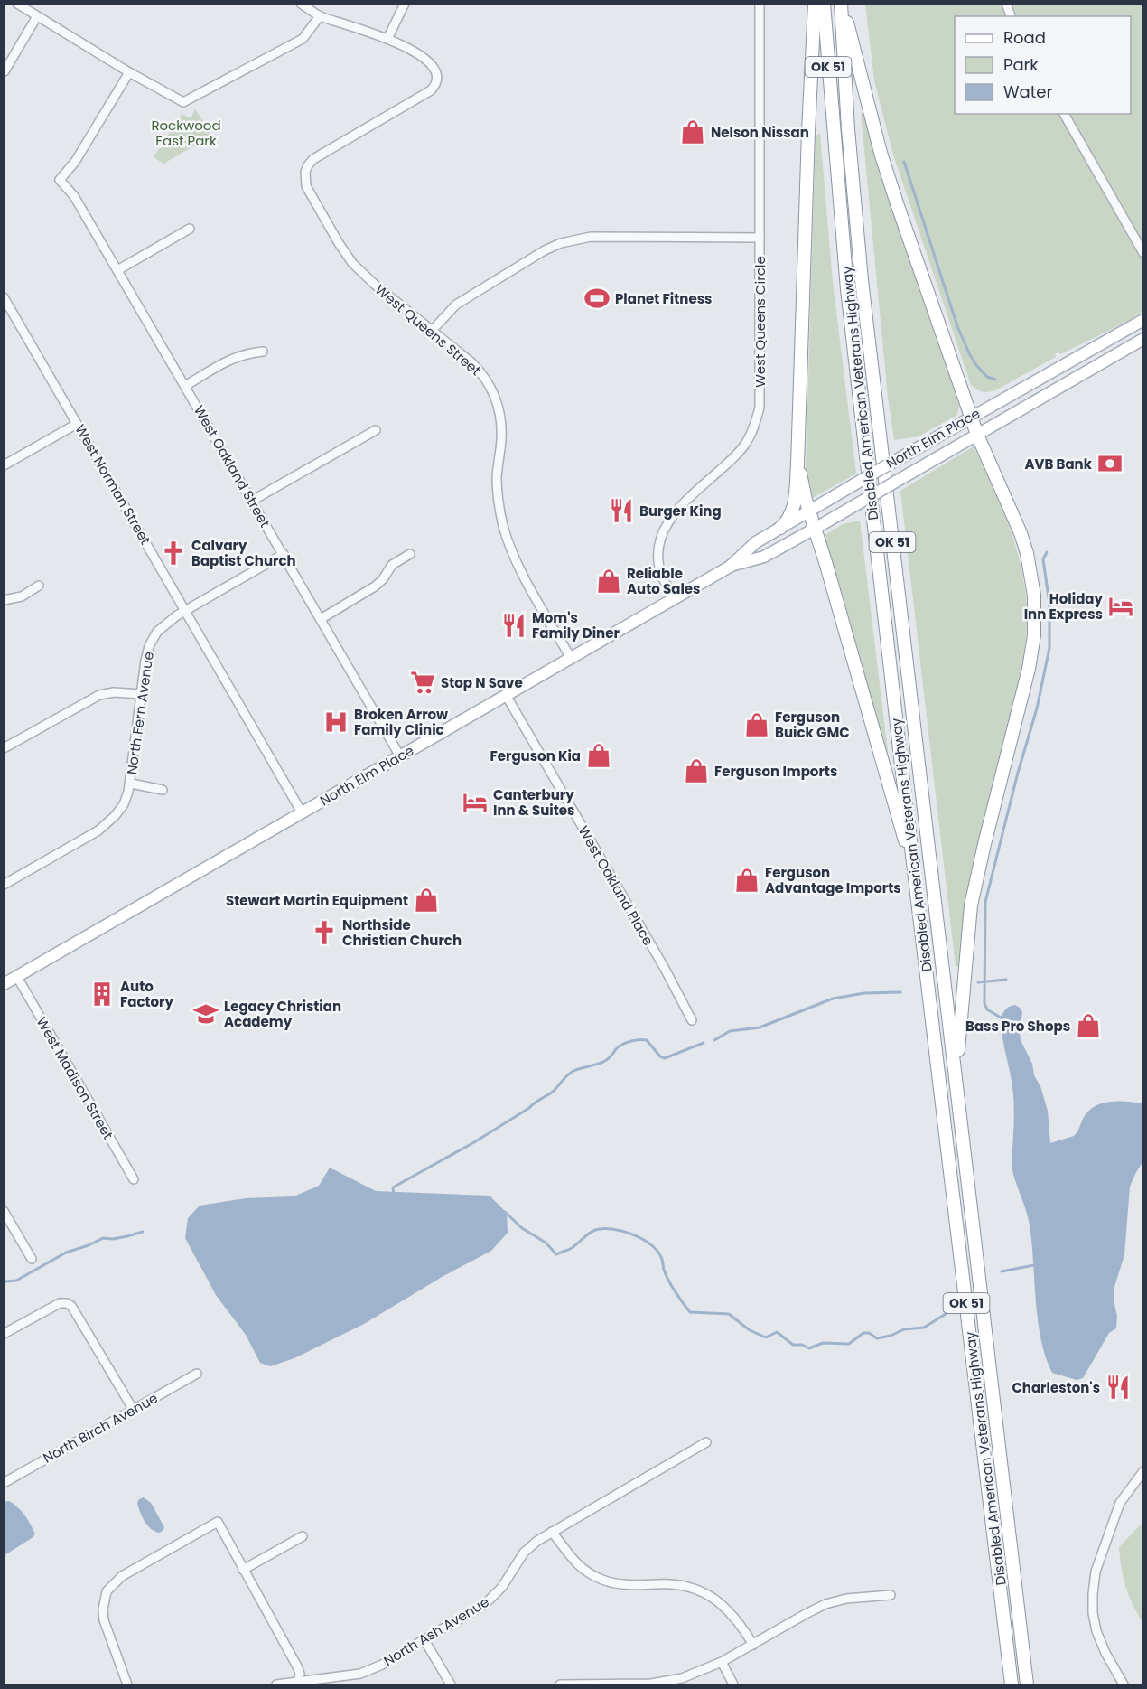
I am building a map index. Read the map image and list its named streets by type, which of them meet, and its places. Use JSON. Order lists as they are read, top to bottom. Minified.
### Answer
{"streets":{"highway":["OK 51","Disabled American Veterans Highway"],"main road":["North Elm Place"],"street":["West Queens Circle","West Queens Street","West Oakland Street","West Norman Street","North Fern Avenue","West Oakland Place","West Madison Street","North Birch Avenue","North Ash Avenue"]},"crossings":[["West Queens Circle","North Elm Place"],["West Queens Street","North Elm Place"],["North Elm Place","West Oakland Street"],["North Elm Place","West Norman Street"],["North Elm Place","West Oakland Place"],["North Elm Place","West Madison Street"],["West Oakland Street","North Fern Avenue"],["West Norman Street","North Fern Avenue"]],"parks":["Rockwood East Park"],"places":{"shop":["Nelson Nissan","Reliable Auto Sales","Ferguson Buick GMC","Ferguson Kia","Ferguson Imports","Ferguson Advantage Imports","Stewart Martin Equipment","Bass Pro Shops"],"sports":["Planet Fitness"],"bank":["AVB Bank"],"restaurant":["Burger King","Mom's Family Diner","Charleston's"],"church":["Calvary Baptist Church","Northside Christian Church"],"hotel":["Holiday Inn Express","Canterbury Inn & Suites"],"supermarket":["Stop N Save"],"hospital":["Broken Arrow Family Clinic"],"building":["Auto Factory"],"school or university":["Legacy Christian Academy"]},"legend":["Road","Park","Water"]}
